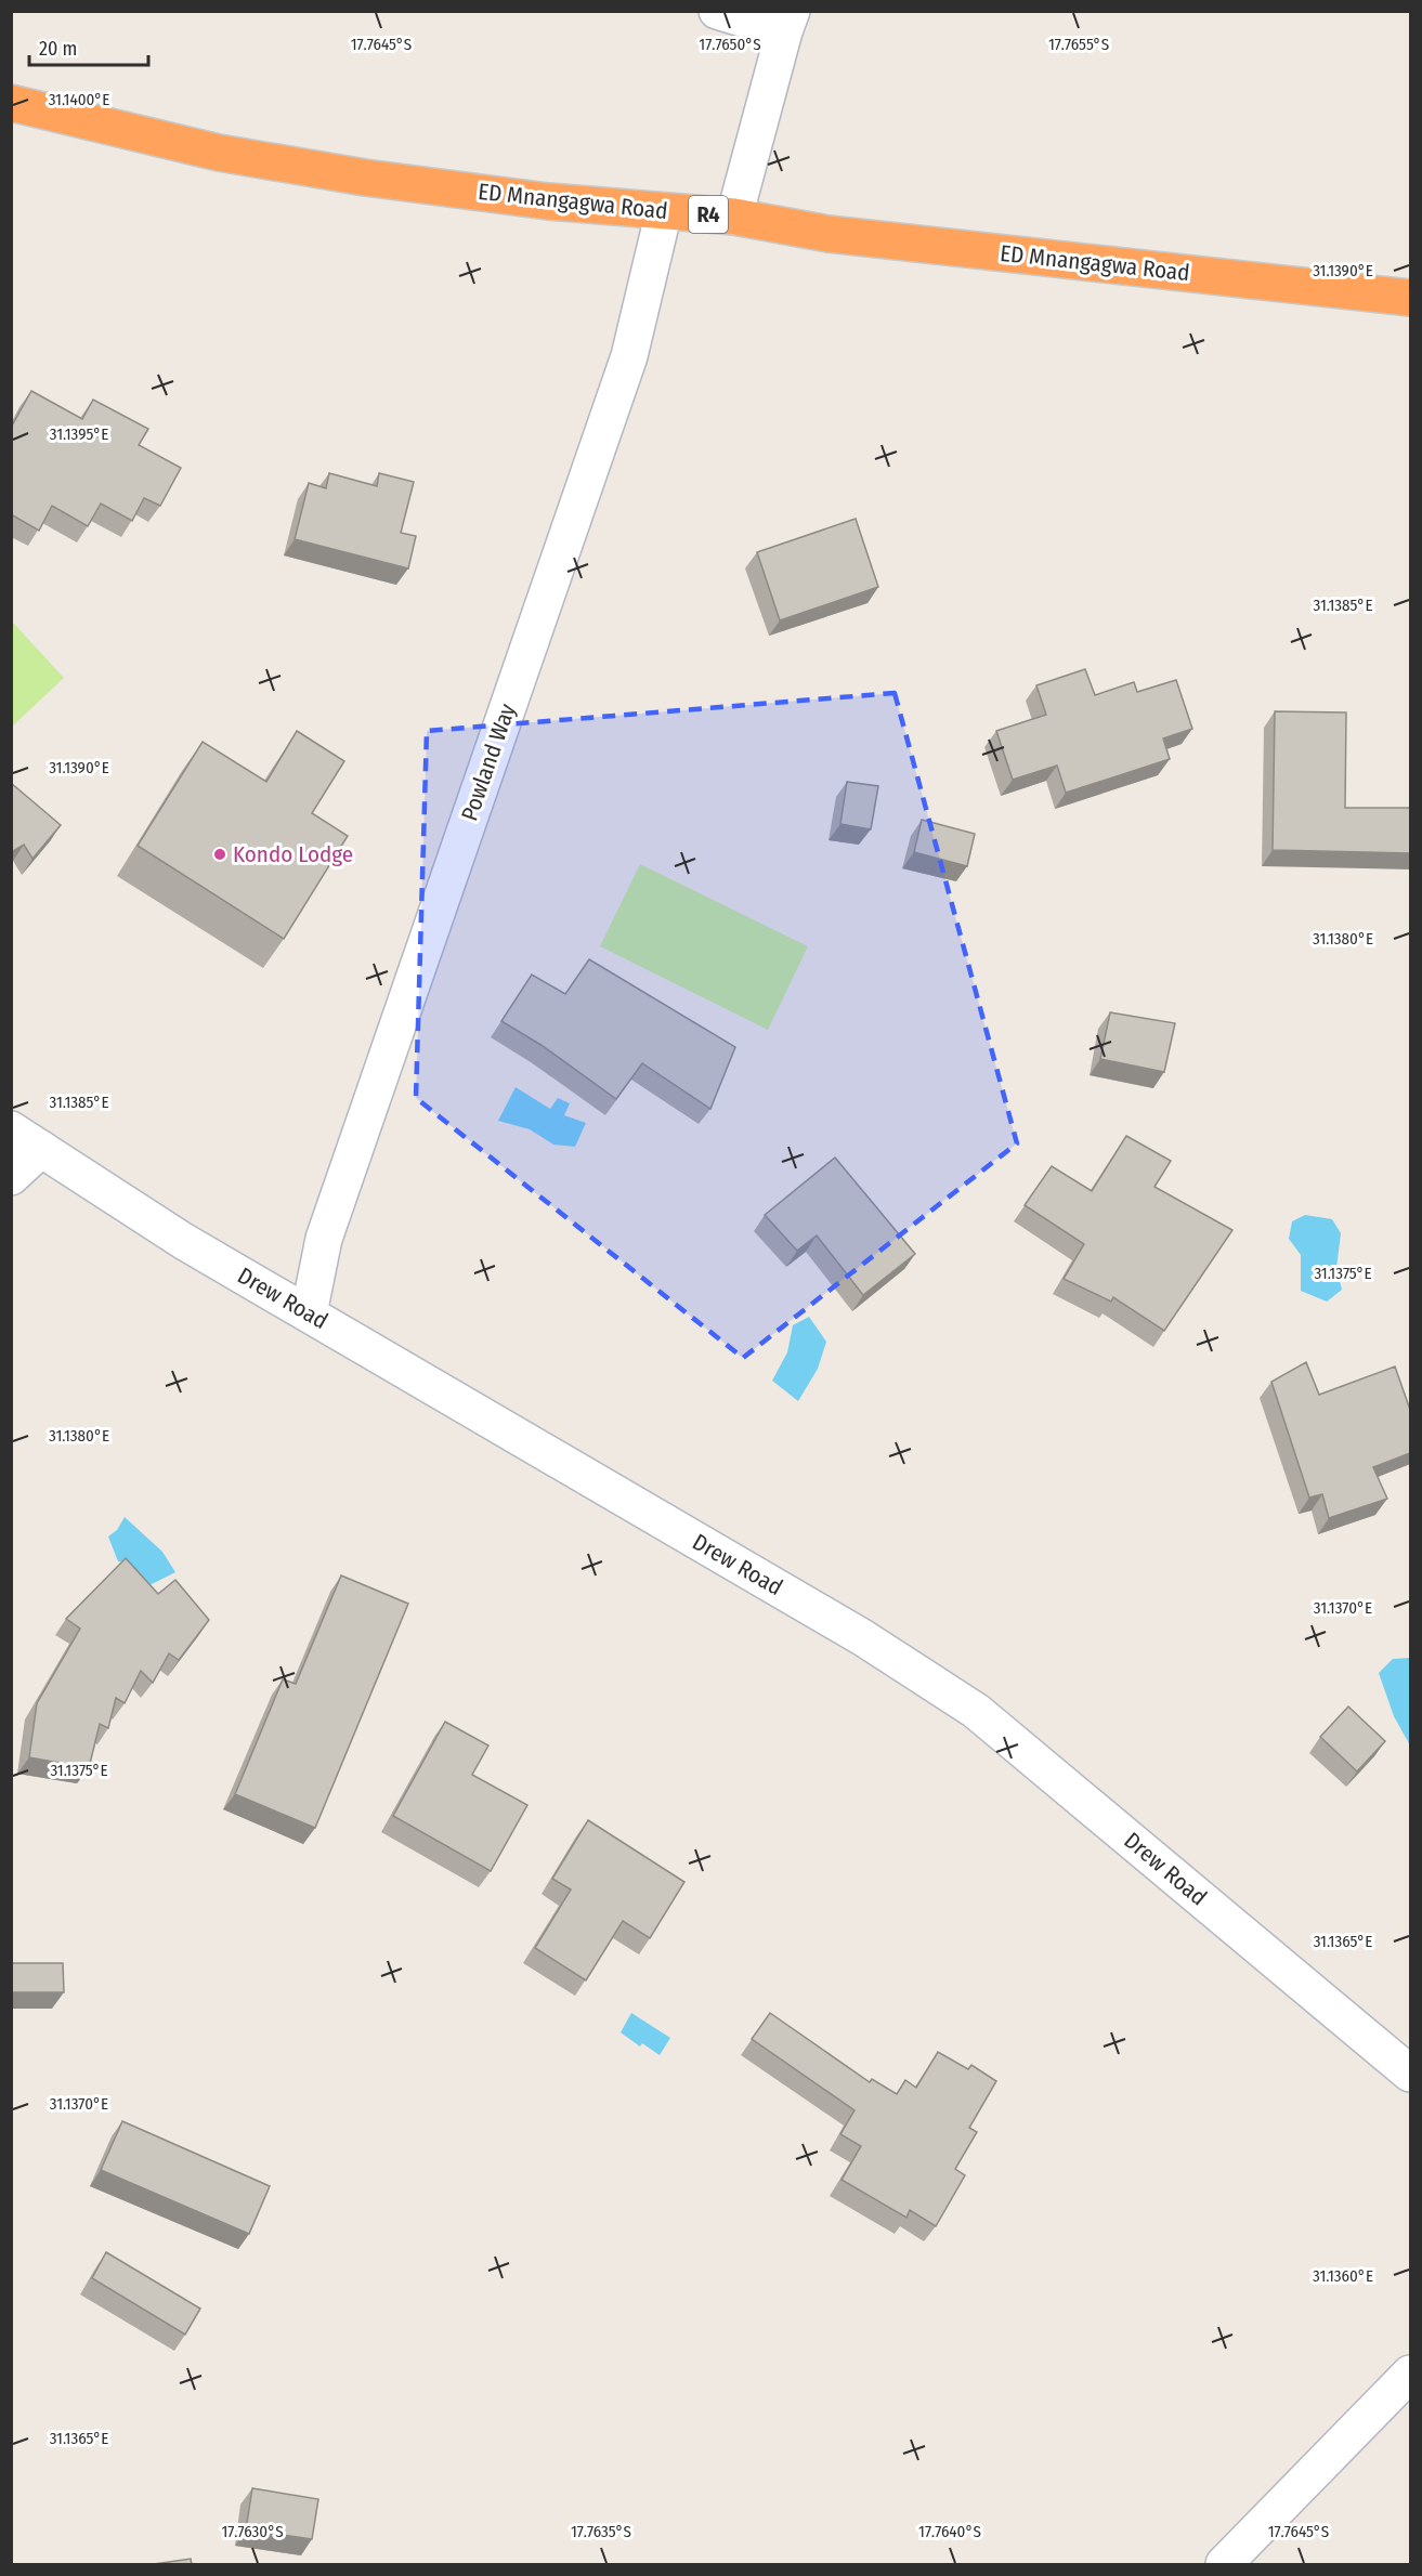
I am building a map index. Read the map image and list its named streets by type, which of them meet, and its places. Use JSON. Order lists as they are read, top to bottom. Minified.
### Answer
{"streets":{"highway":["ED Mnangagwa Road","R4"],"street":["Powland Way","Drew Road"]},"crossings":[["ED Mnangagwa Road","Powland Way"],["Powland Way","Drew Road"]],"places":["Kondo Lodge"],"scale_bar":"20 m","coordinates":["17.7655°S","17.7645°S","17.7650°S","31.1400°E","31.1390°E","31.1395°E","31.1385°E","31.1380°E","31.1375°E","31.1370°E","31.1365°E","31.1360°E","17.7630°S","17.7635°S","17.7640°S"]}
